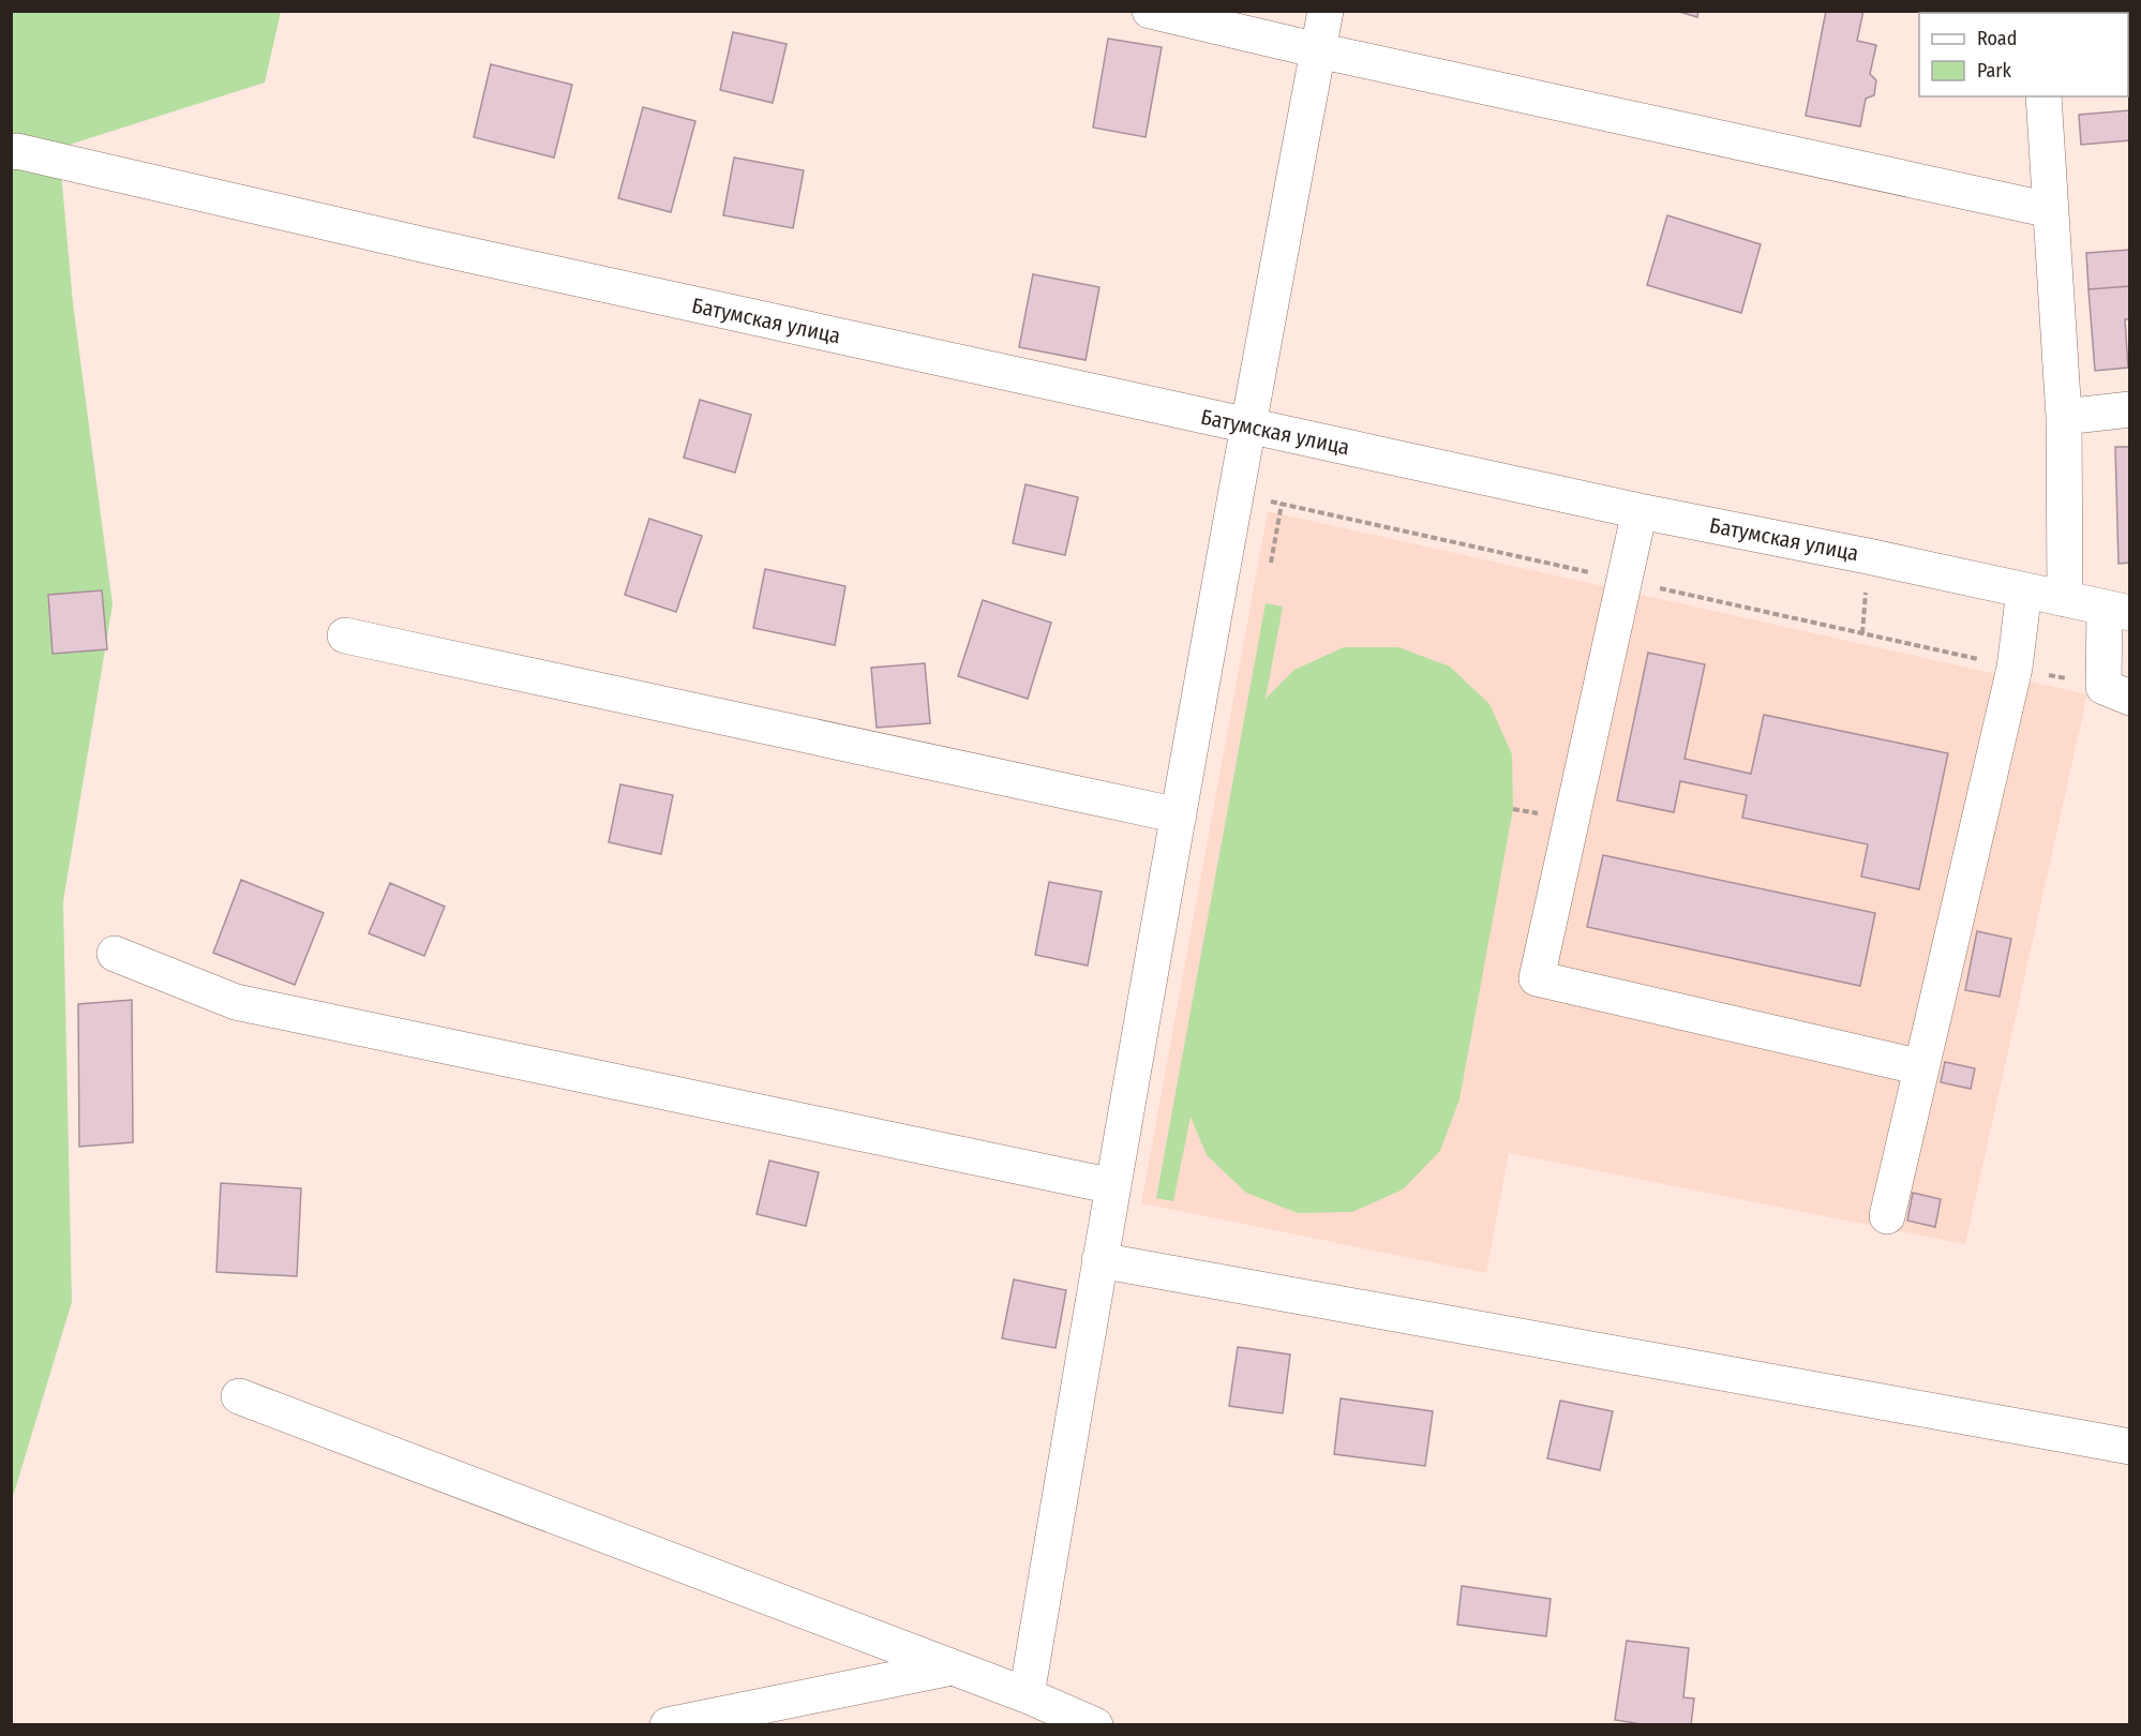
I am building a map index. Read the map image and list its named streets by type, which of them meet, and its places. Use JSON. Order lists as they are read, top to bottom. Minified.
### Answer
{"streets":{"street":["Батумская улица"]},"legend":["Road","Park"]}
